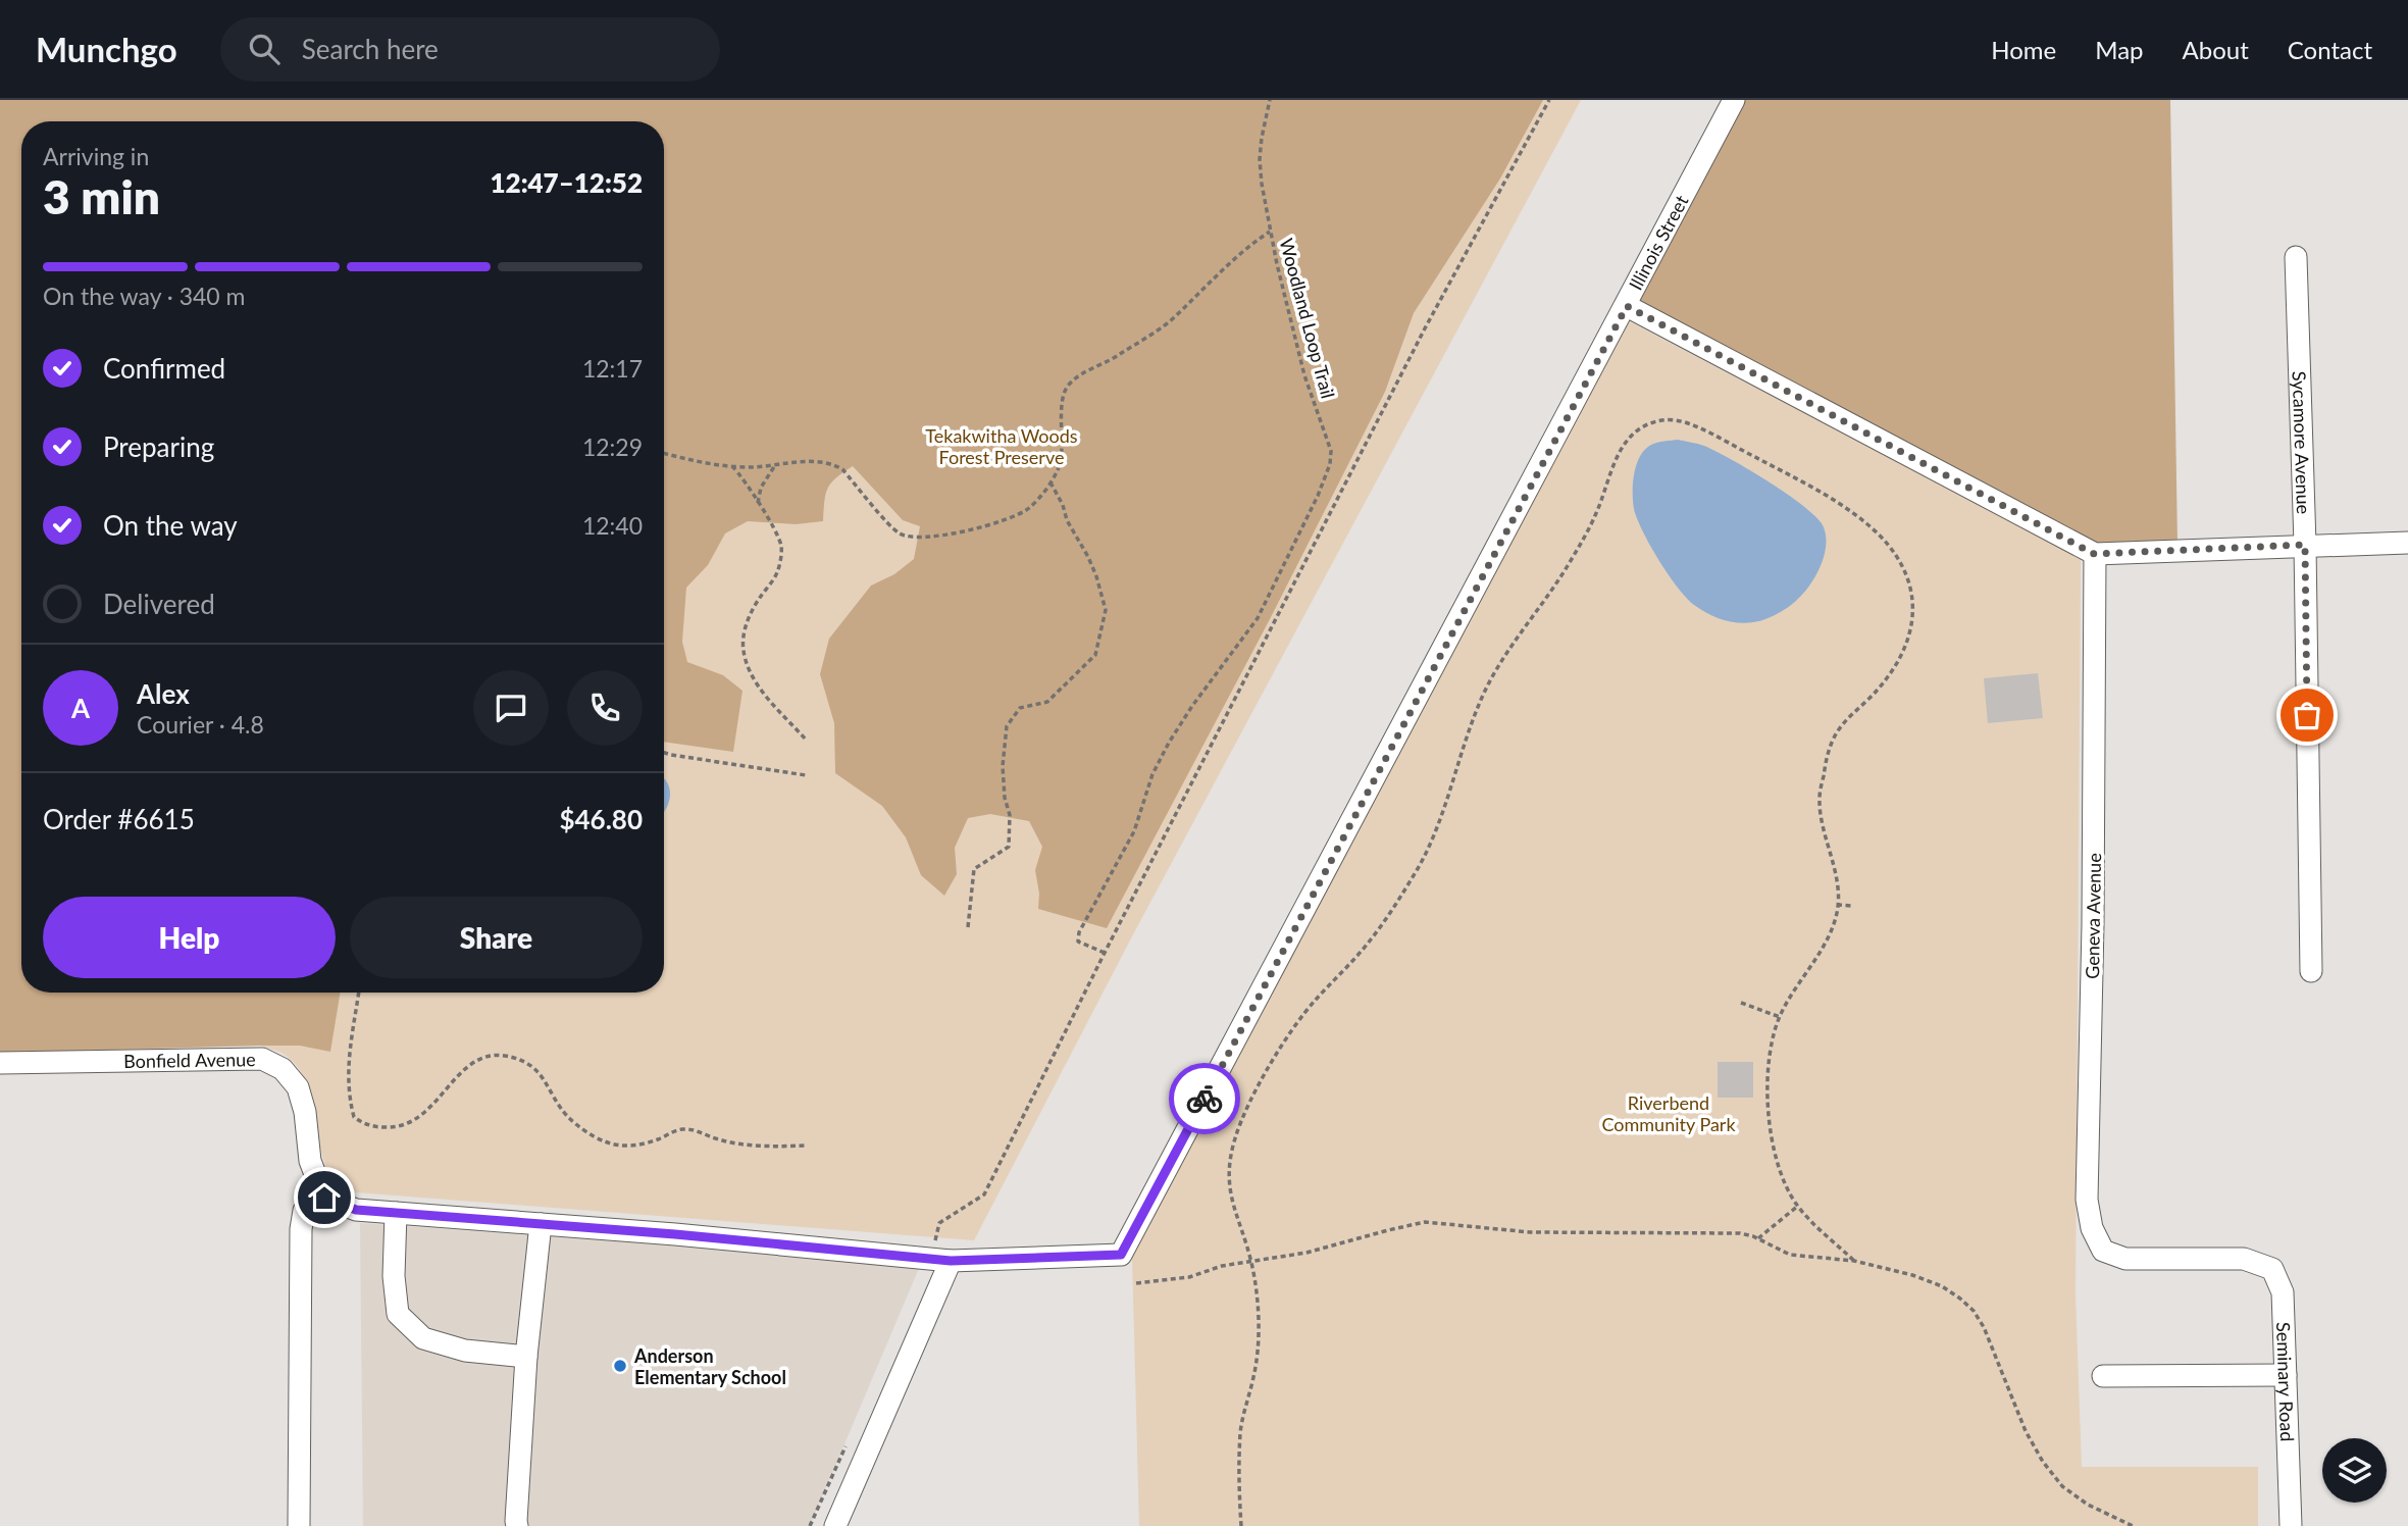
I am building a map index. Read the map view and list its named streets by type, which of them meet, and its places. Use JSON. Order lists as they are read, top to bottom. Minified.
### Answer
{"streets":{"street":["Illinois Street","Sycamore Avenue","Geneva Avenue","Bonfield Avenue","Seminary Road"],"path":["Woodland Loop Trail"]},"crossings":[["Geneva Avenue","Seminary Road"]],"parks":["Tekakwitha Woods Forest Preserve","Riverbend Community Park"],"places":["Anderson Elementary School"],"page":{"header":"Munchgo","search":"Search here","nav":["Home","Map","About","Contact"],"heading":["3 min","Arriving in","12:47–12:52"],"panel":["Alex","Courier · 4.8","Order #6615","$46.80"],"bar":"On the way · 340 m","list":[["Confirmed","12:17"],["Preparing","12:29"],["On the way","12:40"],"Delivered"],"round":"A","buttons":["Help","Share"]}}
